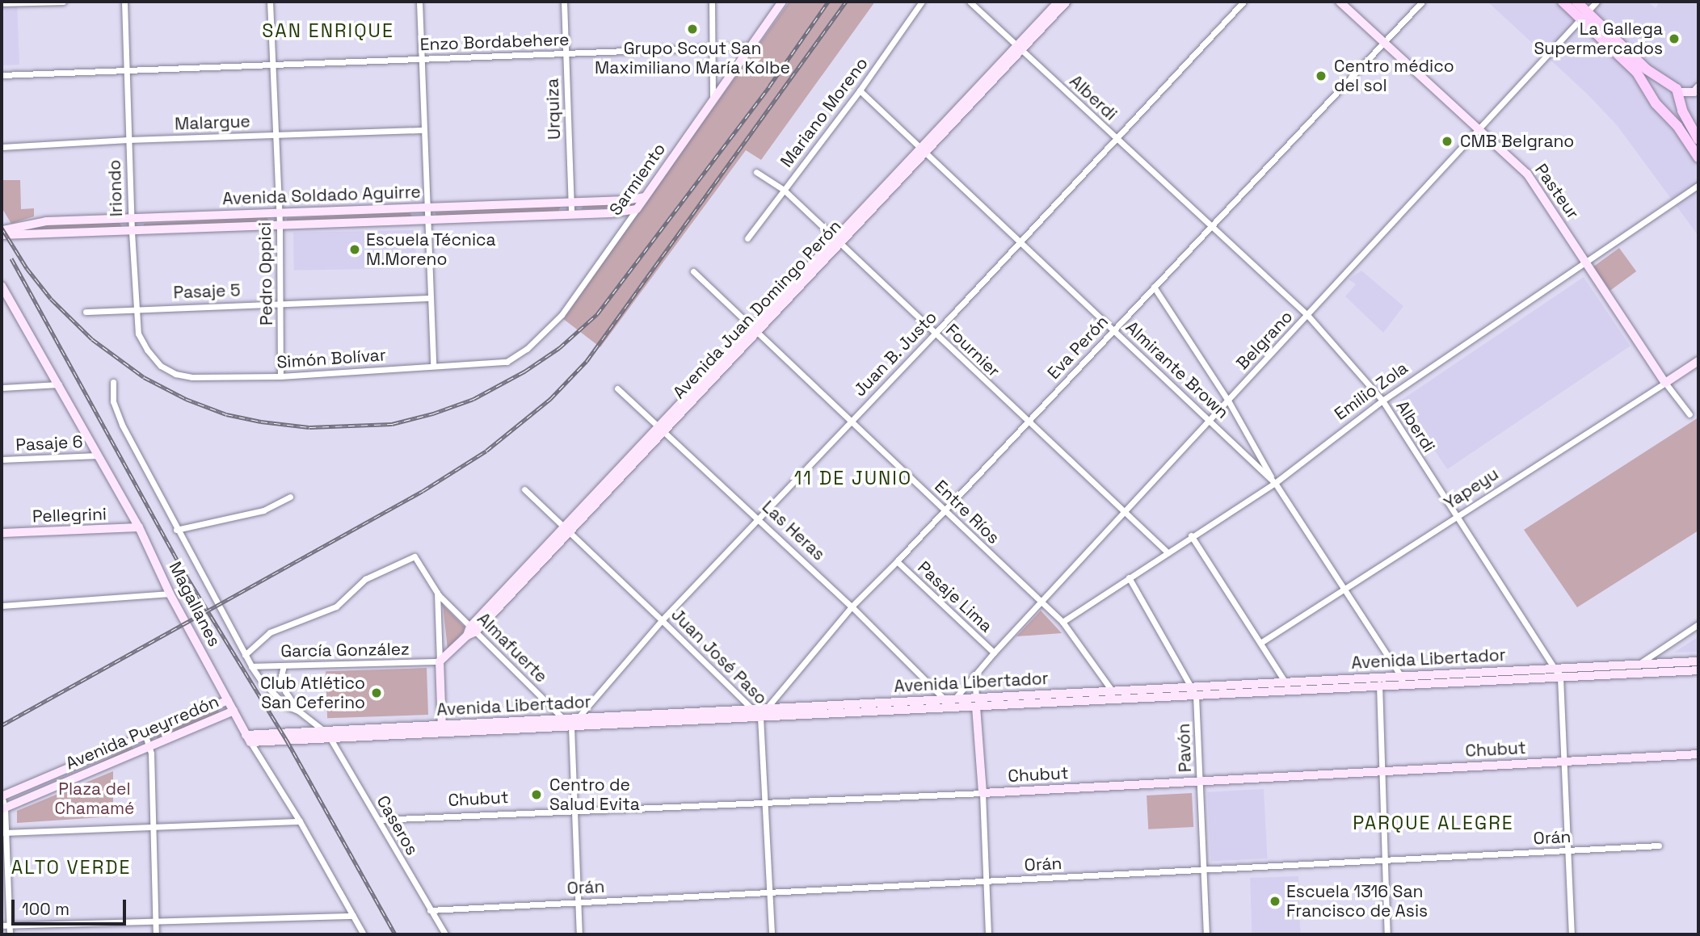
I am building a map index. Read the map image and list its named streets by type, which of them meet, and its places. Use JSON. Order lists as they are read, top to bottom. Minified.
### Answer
{"streets":{"main road":["Sarmiento","Pasteur","Avenida Soldado Aguirre","Avenida Juan Domingo Perón","Yapeyu","Pellegrini","Magallanes","Avenida Libertador","Avenida Pueyrredón","Chubut"],"street":["Enzo Bordabehere","Alberdi","Urquiza","Mariano Moreno","Malargue","Iriondo","Pedro Oppici","Pasaje 5","Belgrano","Eva Perón","Fournier","Juan B. Justo","Simón Bolívar","Almirante Brown","Emilio Zola","Pasaje 6","Entre Ríos","Las Heras","Pasaje Lima","Almafuerte","García González","Juan José Paso","Pavón","Caseros","Orán"]},"crossings":[["Enzo Bordabehere","Urquiza"],["Enzo Bordabehere","Sarmiento"],["Enzo Bordabehere","Iriondo"],["Enzo Bordabehere","Pedro Oppici"],["Alberdi","Avenida Juan Domingo Perón"],["Alberdi","Belgrano"],["Alberdi","Eva Perón"],["Alberdi","Juan B. Justo"],["Alberdi","Emilio Zola"],["Alberdi","Yapeyu"],["Alberdi","Avenida Libertador"],["Urquiza","Avenida Soldado Aguirre"],["Mariano Moreno","Fournier"],["Mariano Moreno","Almirante Brown"],["Malargue","Iriondo"],["Malargue","Pedro Oppici"],["Sarmiento","Avenida Soldado Aguirre"],["Sarmiento","Simón Bolívar"],["Iriondo","Avenida Soldado Aguirre"],["Iriondo","Pasaje 5"],["Iriondo","Simón Bolívar"],["Pasteur","Belgrano"],["Pasteur","Eva Perón"],["Pasteur","Emilio Zola"],["Pasteur","Yapeyu"],["Avenida Soldado Aguirre","Pedro Oppici"],["Pedro Oppici","Pasaje 5"],["Pedro Oppici","Simón Bolívar"],["Avenida Juan Domingo Perón","Fournier"],["Avenida Juan Domingo Perón","Almirante Brown"],["Avenida Juan Domingo Perón","Entre Ríos"],["Avenida Juan Domingo Perón","Las Heras"],["Avenida Juan Domingo Perón","Almafuerte"],["Avenida Juan Domingo Perón","García González"],["Avenida Juan Domingo Perón","Juan José Paso"],["Belgrano","Fournier"],["Belgrano","Almirante Brown"],["Belgrano","Entre Ríos"],["Belgrano","Pasaje Lima"],["Belgrano","Avenida Libertador"],["Eva Perón","Fournier"],["Eva Perón","Almirante Brown"],["Eva Perón","Entre Ríos"],["Eva Perón","Las Heras"],["Eva Perón","Pasaje Lima"],["Eva Perón","Juan José Paso"],["Eva Perón","Avenida Libertador"],["Fournier","Juan B. Justo"],["Fournier","Emilio Zola"],["Juan B. Justo","Almirante Brown"],["Juan B. Justo","Entre Ríos"],["Juan B. Justo","Las Heras"],["Juan B. Justo","Almafuerte"],["Juan B. Justo","Juan José Paso"],["Juan B. Justo","Avenida Libertador"],["Almirante Brown","Emilio Zola"],["Almirante Brown","Yapeyu"],["Almirante Brown","Avenida Libertador"],["Emilio Zola","Entre Ríos"],["Emilio Zola","Pavón"],["Pasaje 6","Magallanes"],["Entre Ríos","Avenida Libertador"],["Pellegrini","Magallanes"],["Las Heras","Avenida Libertador"],["Magallanes","Avenida Libertador"],["Magallanes","Avenida Pueyrredón"],["Almafuerte","Avenida Libertador"],["Almafuerte","Caseros"],["García González","Caseros"],["Juan José Paso","Avenida Libertador"],["Juan José Paso","Chubut"],["Juan José Paso","Orán"],["Avenida Libertador","Pavón"],["Avenida Libertador","Caseros"],["Pavón","Chubut"],["Pavón","Orán"],["Chubut","Caseros"],["Caseros","Orán"]],"districts":["SAN ENRIQUE","11 DE JUNIO","PARQUE ALEGRE","ALTO VERDE"],"parks":["Plaza del Chamamé"],"places":["Grupo Scout San Maximiliano María Kolbe","La Gallega Supermercados","Centro médico del sol","CMB Belgrano","Escuela Técnica M.Moreno","Club Atlético San Ceferino","Centro de Salud Evita","Escuela 1316 San Francisco de Asis"],"scale_bar":"100 m"}
